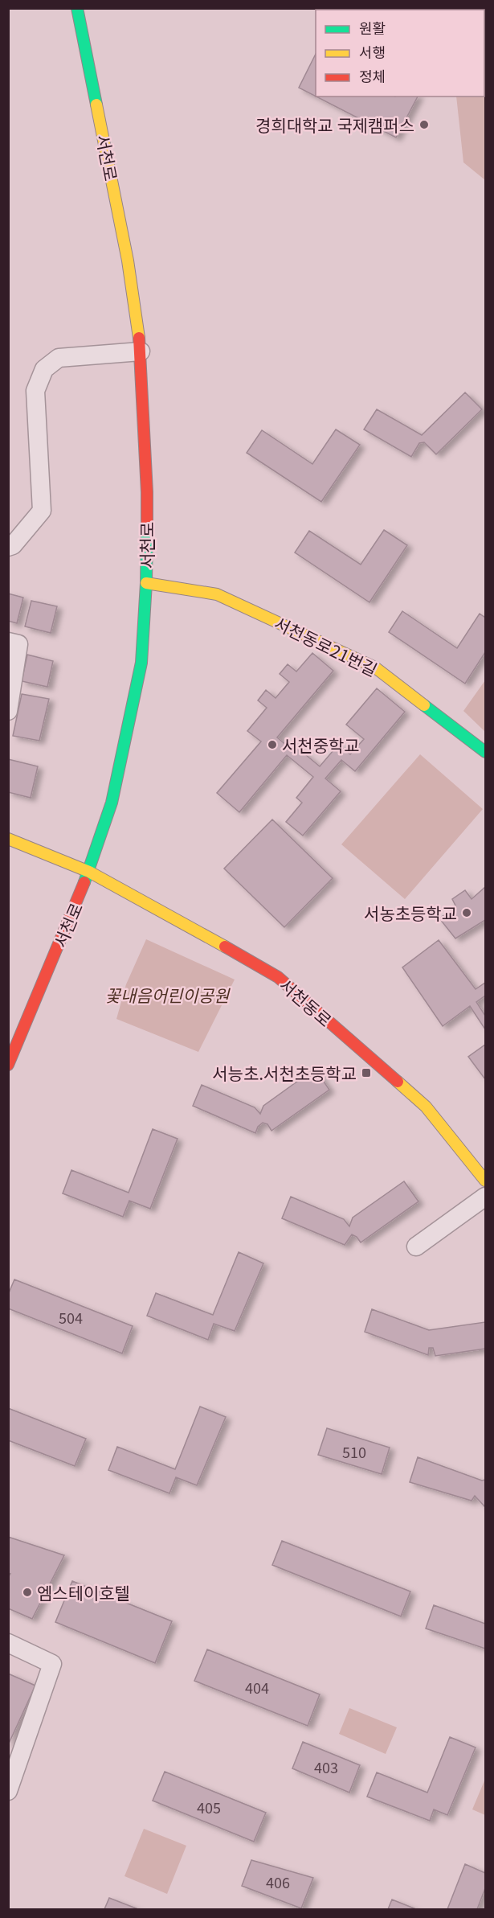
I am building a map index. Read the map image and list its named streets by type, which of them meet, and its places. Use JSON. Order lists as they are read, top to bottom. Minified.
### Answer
{"streets":{"street":["서천로","서천동로21번길","서천동로"]},"crossings":[["서천로","서천동로21번길"],["서천로","서천동로"]],"parks":["꽃내음어린이공원"],"places":{"other":["경희대학교 국제캠퍼스","서천중학교","서농초등학교","엠스테이호텔"],"transit":["서능초.서천초등학교"]},"house_numbers":["504","510","404","403","405","406"],"legend":["원활","서행","정체"]}
